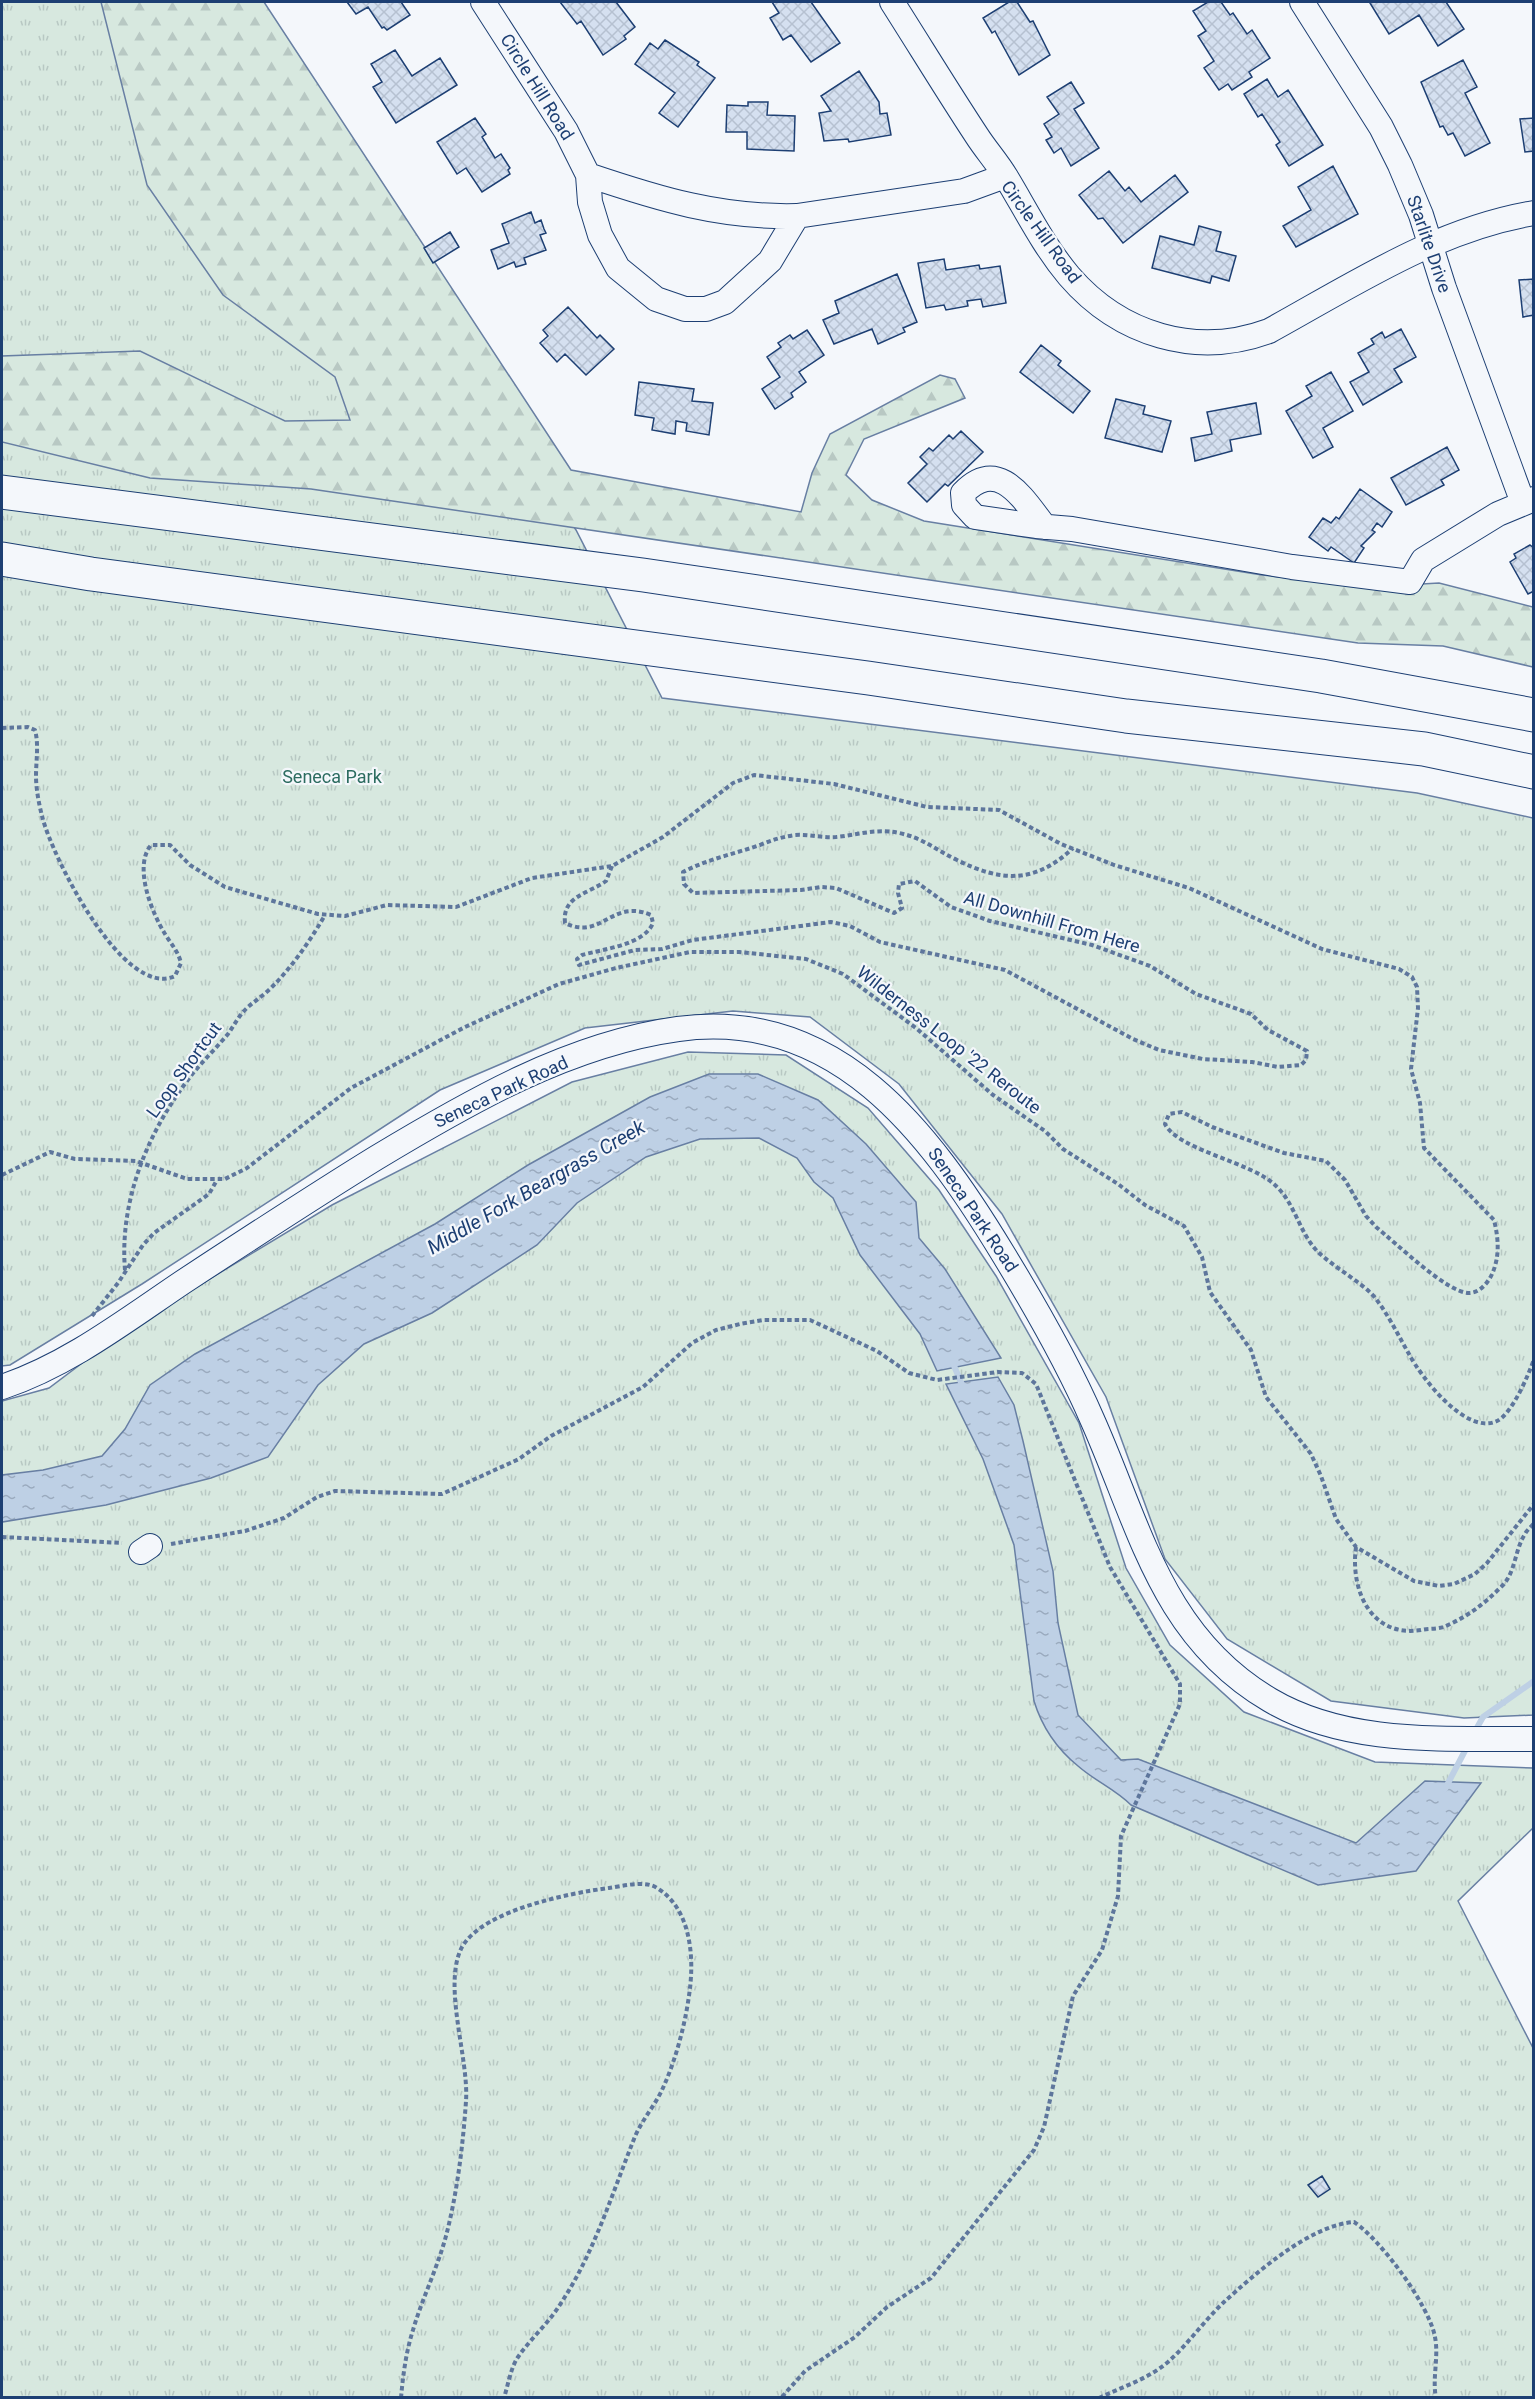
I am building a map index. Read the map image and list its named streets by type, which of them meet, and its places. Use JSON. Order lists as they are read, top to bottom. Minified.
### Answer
{"streets":{"street":["Circle Hill Road","Starlite Drive","Seneca Park Road"],"path":["All Downhill From Here","Wilderness Loop '22 Reroute","Loop Shortcut"]},"crossings":[["Circle Hill Road","Starlite Drive"]],"water":["Middle Fork Beargrass Creek"],"parks":["Seneca Park"]}
